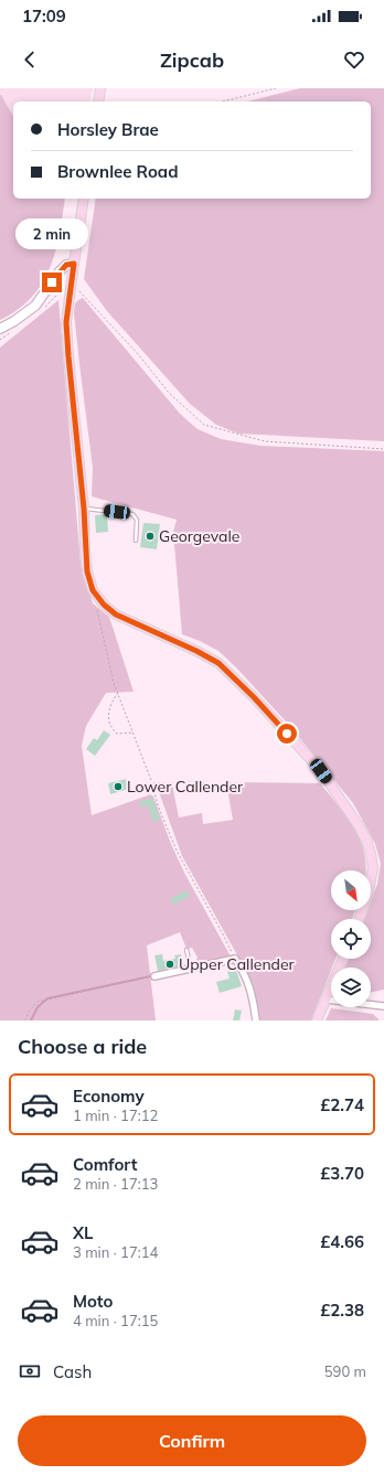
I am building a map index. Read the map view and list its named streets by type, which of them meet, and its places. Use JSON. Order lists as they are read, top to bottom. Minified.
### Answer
{"places":["Georgevale","Lower Callender","Upper Callender"],"north":"bottom right","page":{"status":"17:09","header":"Zipcab","banner":["Horsley Brae","Brownlee Road"],"bubble":"2 min","heading":"Choose a ride","list":[{"name":"Economy","note":"1 min · 17:12","value":"£2.74"},{"name":"Comfort","note":"2 min · 17:13","value":"£3.70"},{"name":"XL","note":"3 min · 17:14","value":"£4.66"},{"name":"Moto","note":"4 min · 17:15","value":"£2.38"}],"pay":["Cash","590 m"],"buttons":"Confirm"}}
